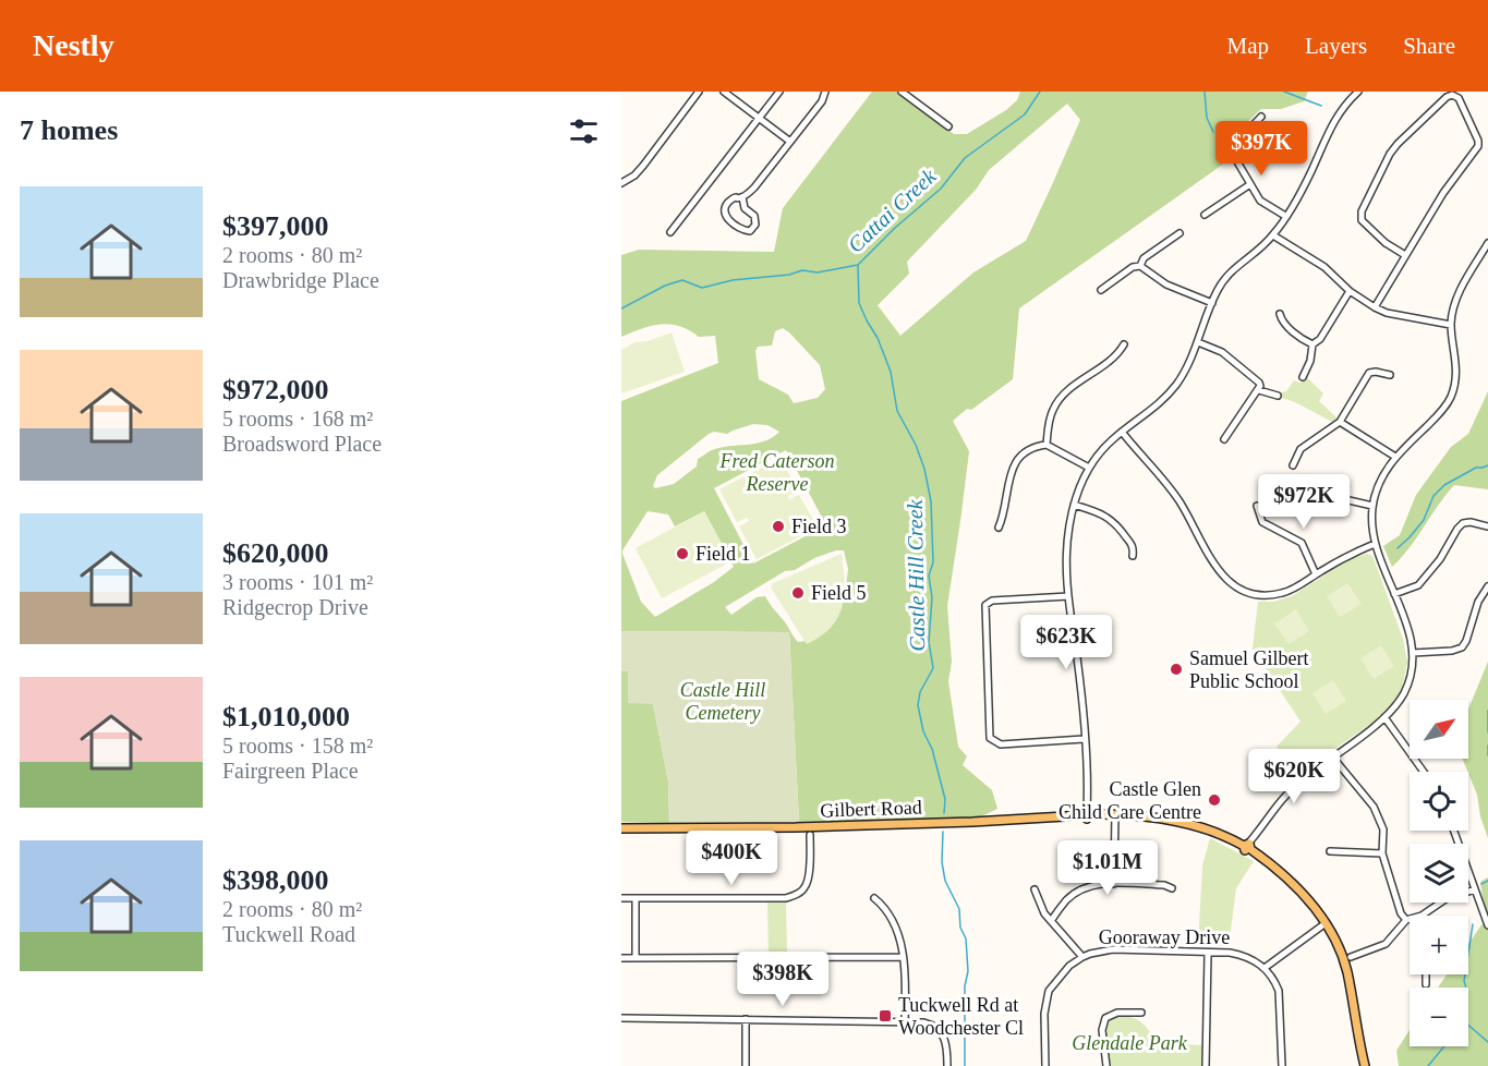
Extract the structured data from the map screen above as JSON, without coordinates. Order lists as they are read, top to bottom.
{
  "streets": {
    "main road": ["Gilbert Road"],
    "street": ["Gooraway Drive"]
  },
  "water": ["Cattai Creek", "Castle Hill Creek"],
  "parks": ["Fred Caterson Reserve", "Castle Hill Cemetery", "Glendale Park"],
  "places": {
    "other": [
      "Field 3",
      "Field 1",
      "Field 5",
      "Samuel Gilbert Public School",
      "Castle Glen Child Care Centre"
    ],
    "transit": ["Tuckwell Rd at Woodchester Cl"]
  },
  "north": "top right",
  "page": {
    "header": "Nestly",
    "nav": ["Map", "Layers", "Share"],
    "heading": "7 homes",
    "price": [
      "$397K",
      "$972K",
      "$623K",
      "$620K",
      "$400K",
      "$1.01M",
      "$398K"
    ],
    "list": [
      {
        "name": "$397,000",
        "note": "2 rooms · 80 m² · Drawbridge Place"
      },
      {
        "name": "$972,000",
        "note": "5 rooms · 168 m² · Broadsword Place"
      },
      {
        "name": "$620,000",
        "note": "3 rooms · 101 m² · Ridgecrop Drive"
      },
      {
        "name": "$1,010,000",
        "note": "5 rooms · 158 m² · Fairgreen Place"
      },
      {
        "name": "$398,000",
        "note": "2 rooms · 80 m² · Tuckwell Road"
      }
    ],
    "map_buttons": ["+", "−"]
  }
}
